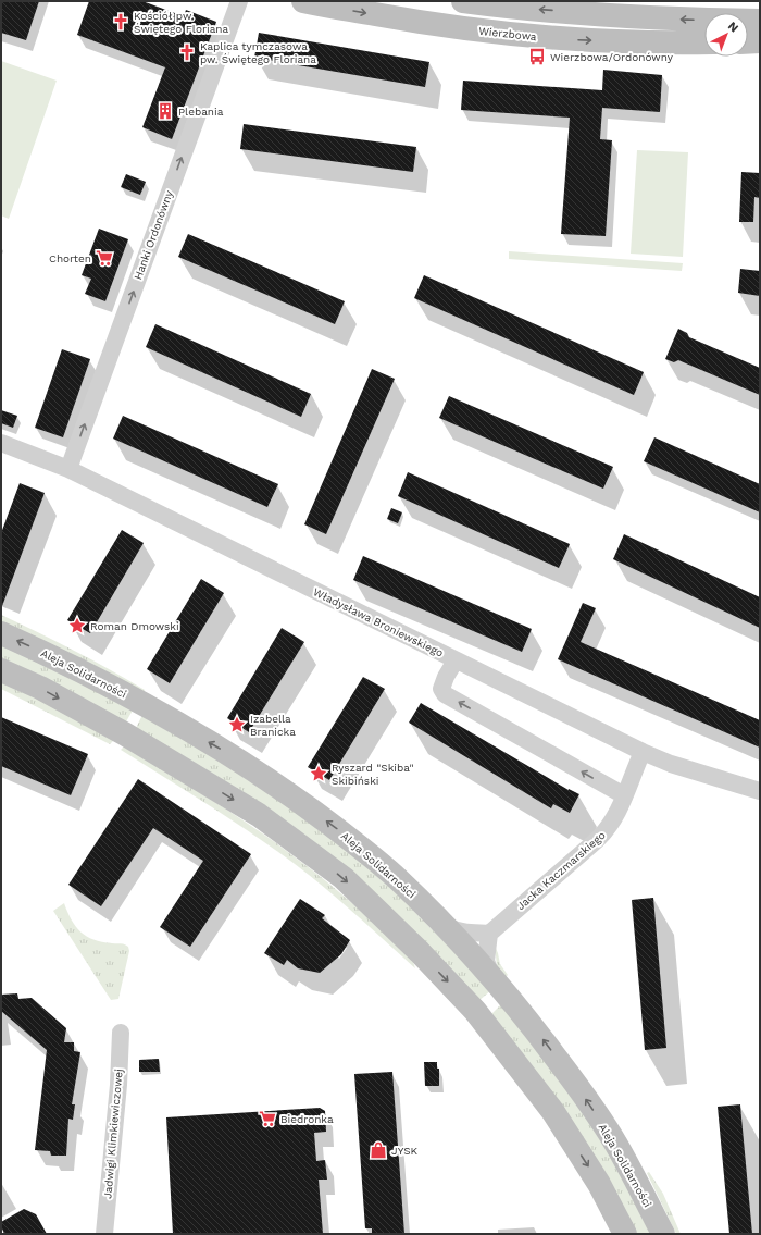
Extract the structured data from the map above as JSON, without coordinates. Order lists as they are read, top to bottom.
{
  "streets": {
    "main road": ["Wierzbowa", "Aleja Solidarności"],
    "street": [
      "Hanki Ordonówny",
      "Władysława Broniewskiego",
      "Jacka Kaczmarskiego",
      "Jadwigi Klimkiewiczowej"
    ]
  },
  "crossings": [
    ["Hanki Ordonówny", "Władysława Broniewskiego"],
    ["Władysława Broniewskiego", "Jacka Kaczmarskiego"]
  ],
  "one_way": ["Hanki Ordonówny"],
  "places": {
    "church": ["Kościół pw. Świętego Floriana", "Kaplica tymczasowa pw. Świętego Floriana"],
    "bus stop": ["Wierzbowa/Ordonówny"],
    "building": ["Plebania"],
    "supermarket": ["Chorten", "Biedronka"],
    "place": ["Roman Dmowski", "Izabella Branicka", "Ryszard \"Skiba\" Skibiński"],
    "shop": ["JYSK"]
  },
  "north": "top right"
}
